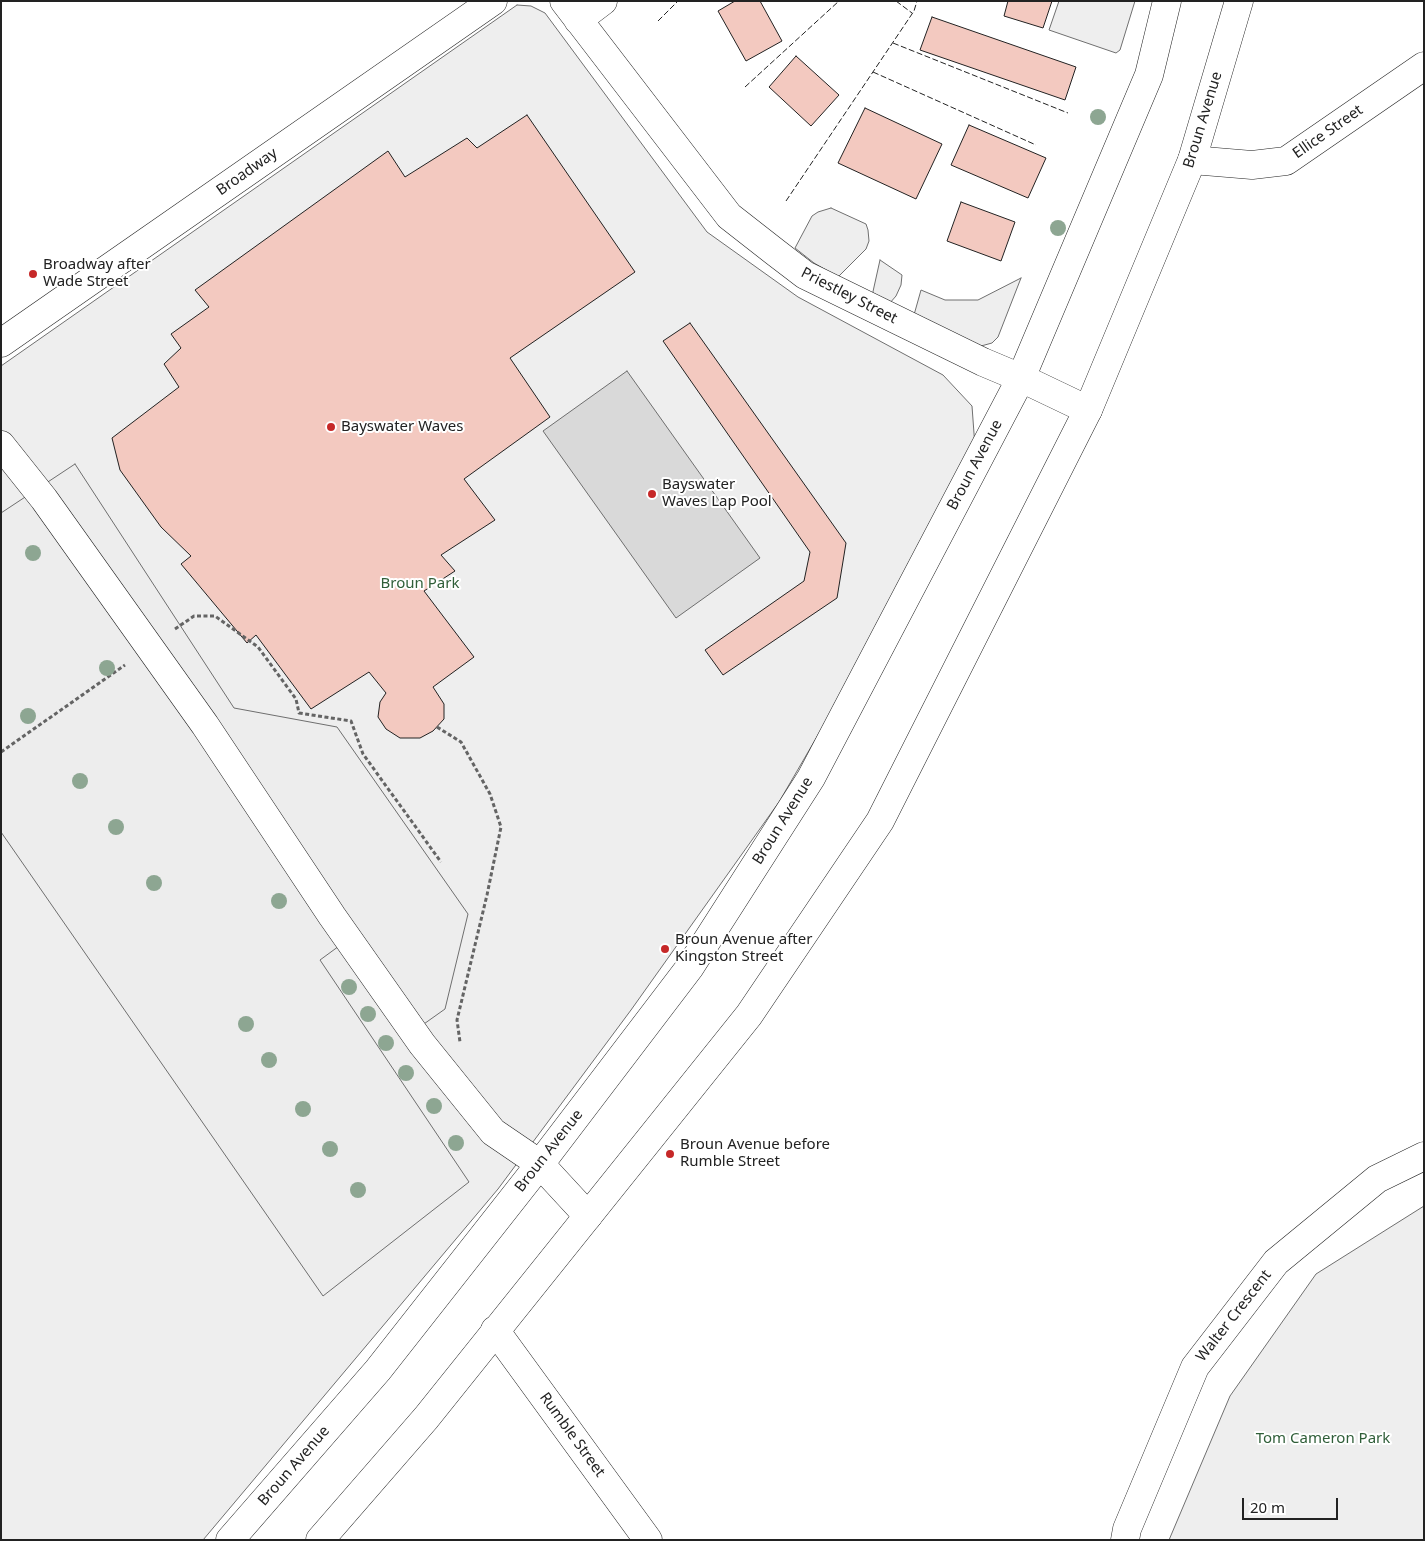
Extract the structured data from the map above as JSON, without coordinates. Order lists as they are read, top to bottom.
{
  "streets": {
    "main road": [
      "Broun Avenue",
      "Ellice Street",
      "Broadway",
      "Priestley Street",
      "Walter Crescent",
      "Rumble Street"
    ]
  },
  "crossings": [
    ["Broun Avenue", "Ellice Street"],
    ["Broun Avenue", "Priestley Street"],
    ["Broun Avenue", "Rumble Street"]
  ],
  "parks": ["Broun Park", "Tom Cameron Park"],
  "places": [
    "Broadway after Wade Street",
    "Bayswater Waves",
    "Bayswater Waves Lap Pool",
    "Broun Avenue after Kingston Street",
    "Broun Avenue before Rumble Street"
  ],
  "scale_bar": "20 m"
}
